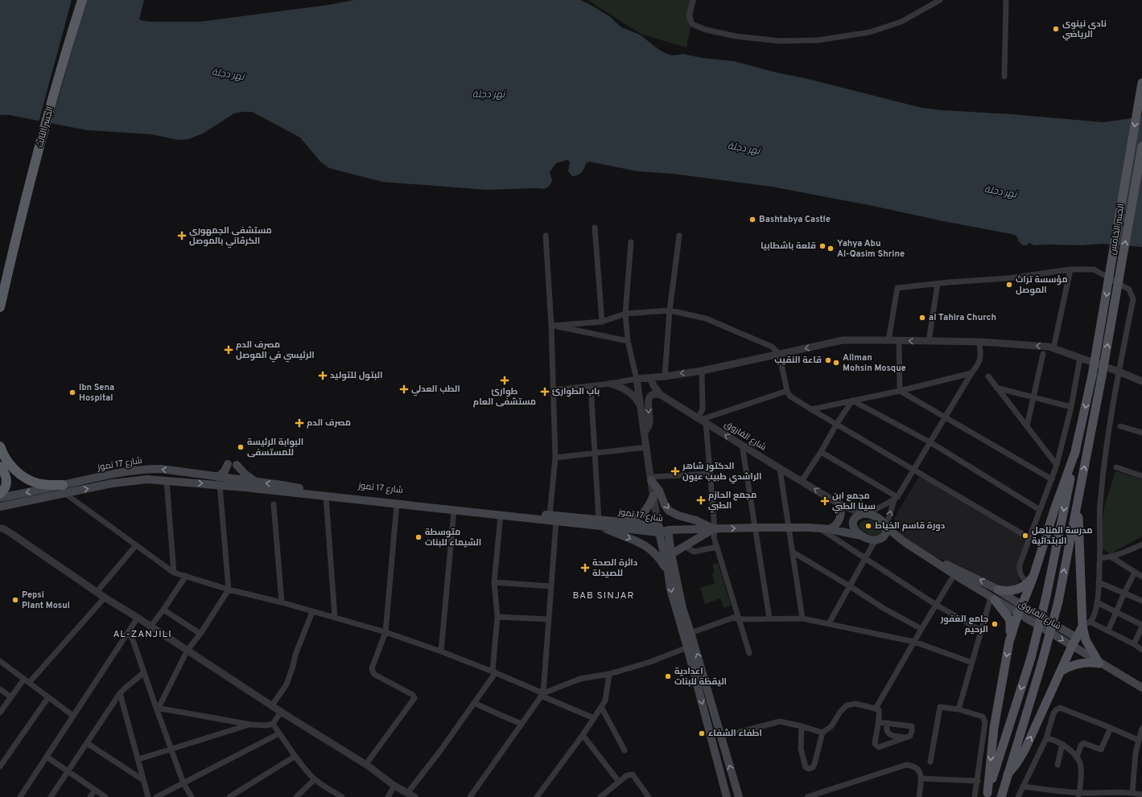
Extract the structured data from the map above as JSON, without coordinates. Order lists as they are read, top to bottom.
{
  "streets": {
    "highway": ["الجسر الثالث"],
    "main road": ["الجسر الخامس", "شارع الفاروق", "شارع 17 تموز"]
  },
  "crossings": [
    ["شارع الفاروق", "شارع 17 تموز"]
  ],
  "districts": ["BAB SINJAR", "AL-ZANJILI"],
  "water": ["نهر دجلة"],
  "places": {
    "other": [
      "نادي نينوى الرياضي",
      "Bashtabya Castle",
      "قلعة باشطابيا",
      "Yahya Abu Al-Qasim Shrine",
      "مؤسسة تراث الموصل",
      "al Tahira Church",
      "قاعة النقيب",
      "Allman Mohsin Mosque",
      "Ibn Sena Hospital",
      "البوابة الرئيسة للمستسفى",
      "دورة قاسم الخياط",
      "مدرسة المناهل الابتدائية",
      "متوسطة الشيماء للبنات",
      "Pepsi Plant Mosul",
      "جامع الغفور الرحيم",
      "اعدادية اليقظة للبنات",
      "اطفاء الشفاء"
    ],
    "health": [
      "مستشفى الجمهوري الكرڤاني بالموصل",
      "مصرف الدم الرئيسي في الموصل",
      "البتول للتوليد",
      "طوارئ مستشفى العام",
      "الطب العدلي",
      "باب الطوارئ",
      "مصرف الدم",
      "الدكتور شاهر الراشدي طبيب عيون",
      "مجمع الحازم الطبي",
      "مجمع ابن سينا الطبي",
      "دائرة الصحة للصيدلة"
    ]
  }
}
